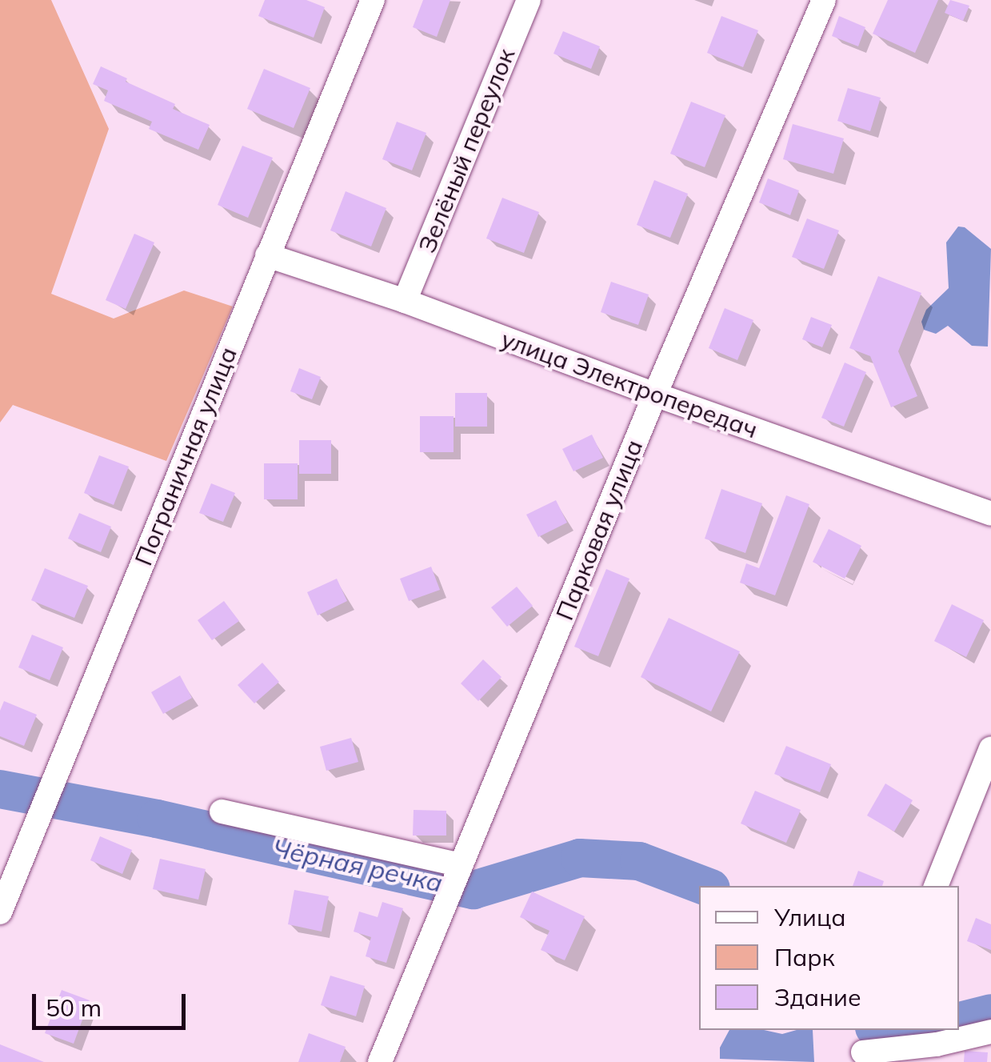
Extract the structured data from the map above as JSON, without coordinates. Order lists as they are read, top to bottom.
{
  "streets": {
    "street": [
      "Зелёный переулок",
      "улица Электропередач",
      "Пограничная улица",
      "Парковая улица"
    ]
  },
  "crossings": [
    ["Зелёный переулок", "улица Электропередач"],
    ["улица Электропередач", "Пограничная улица"],
    ["улица Электропередач", "Парковая улица"]
  ],
  "water": ["Чёрная речка"],
  "legend": ["Улица", "Парк", "Здание"],
  "scale_bar": "50 m"
}
